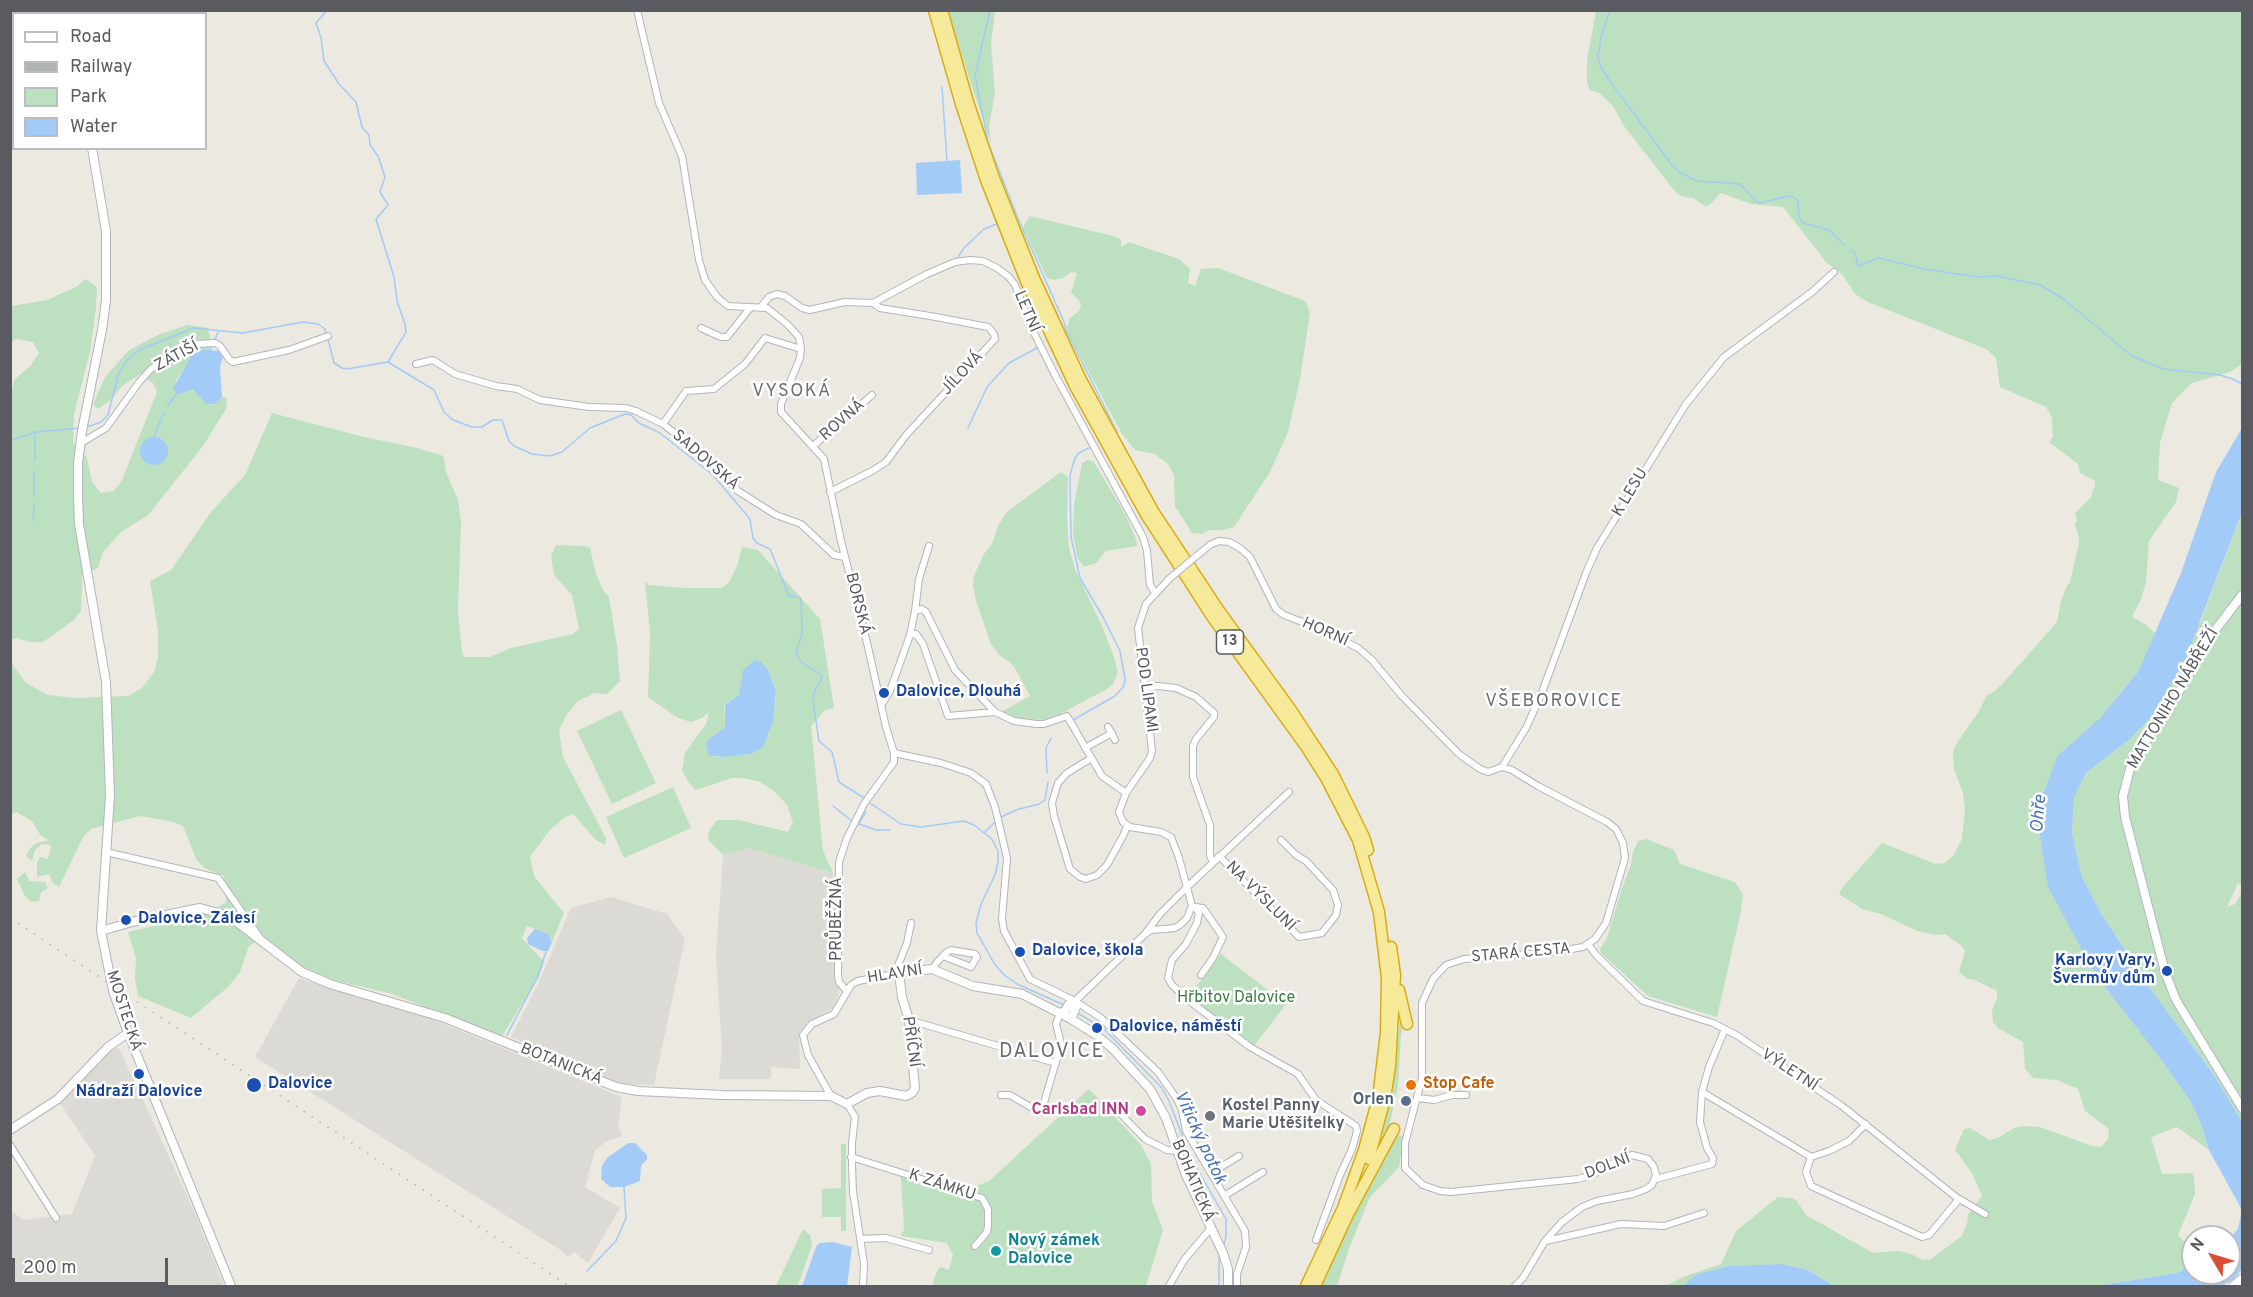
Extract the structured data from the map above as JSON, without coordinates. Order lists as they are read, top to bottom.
{
  "streets": {
    "highway": ["13"],
    "main road": ["MATTONIHO NÁBŘEŽÍ"],
    "street": [
      "LETNÍ",
      "ZÁTIŠÍ",
      "JÍLOVÁ",
      "ROVNÁ",
      "SADOVSKÁ",
      "K LESU",
      "BORSKÁ",
      "HORNÍ",
      "POD LIPAMI",
      "NA VÝSLUNÍ",
      "PRŮBĚŽNÁ",
      "STARÁ CESTA",
      "HLAVNÍ",
      "MOSTECKÁ",
      "PŘÍČNÍ",
      "BOTANICKÁ",
      "VÝLETNÍ",
      "DOLNÍ",
      "BOHATICKÁ",
      "K ZÁMKU"
    ]
  },
  "crossings": [
    ["LETNÍ", "JÍLOVÁ"],
    ["LETNÍ", "HORNÍ"],
    ["LETNÍ", "POD LIPAMI"],
    ["ZÁTIŠÍ", "MOSTECKÁ"],
    ["JÍLOVÁ", "BORSKÁ"],
    ["ROVNÁ", "BORSKÁ"],
    ["SADOVSKÁ", "BORSKÁ"],
    ["K LESU", "HORNÍ"],
    ["K LESU", "STARÁ CESTA"],
    ["BORSKÁ", "PRŮBĚŽNÁ"],
    ["HORNÍ", "POD LIPAMI"],
    ["HORNÍ", "STARÁ CESTA"],
    ["PRŮBĚŽNÁ", "HLAVNÍ"],
    ["STARÁ CESTA", "VÝLETNÍ"],
    ["STARÁ CESTA", "DOLNÍ"],
    ["HLAVNÍ", "PŘÍČNÍ"],
    ["HLAVNÍ", "BOTANICKÁ"],
    ["HLAVNÍ", "BOHATICKÁ"],
    ["MOSTECKÁ", "BOTANICKÁ"]
  ],
  "districts": ["VYSOKÁ", "VŠEBOROVICE", "DALOVICE"],
  "water": ["Ohře", "Vitický potok"],
  "parks": ["Hřbitov Dalovice"],
  "places": [
    "Dalovice, Dlouhá",
    "Dalovice, Zálesí",
    "Dalovice, škola",
    "Karlovy Vary, Švermův dům",
    "Dalovice, náměstí",
    "Nádraží Dalovice",
    "Dalovice",
    "Stop Cafe",
    "Orlen",
    "Carlsbad INN",
    "Kostel Panny Marie Utěšitelky",
    "Nový zámek Dalovice"
  ],
  "legend": [
    "Road",
    "Railway",
    "Park",
    "Water"
  ],
  "scale_bar": "200 m",
  "north": "top left"
}
